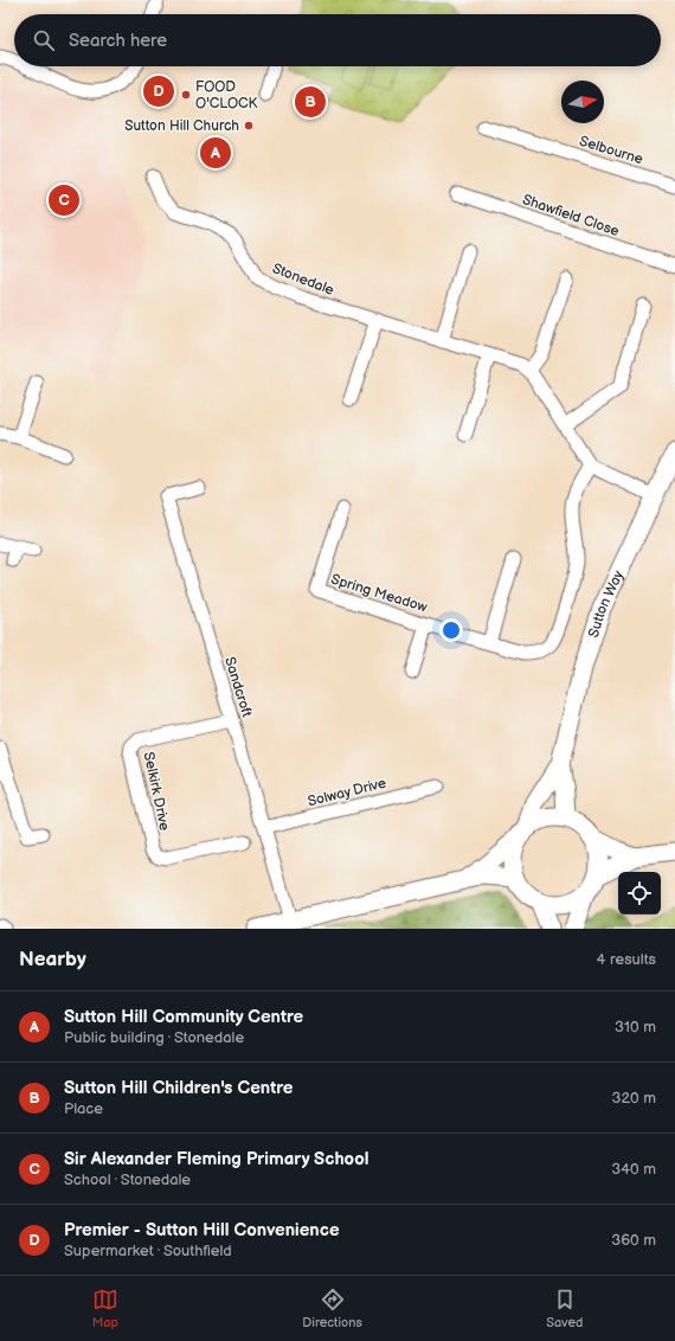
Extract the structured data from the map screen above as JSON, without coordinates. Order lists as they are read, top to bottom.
{
  "streets": {
    "street": [
      "Selbourne",
      "Shawfield Close",
      "Stonedale",
      "Spring Meadow",
      "Sutton Way",
      "Sandcroft",
      "Selkirk Drive",
      "Solway Drive"
    ]
  },
  "crossings": [
    ["Sandcroft", "Selkirk Drive"],
    ["Sandcroft", "Solway Drive"]
  ],
  "places": ["FOOD O'CLOCK", "Sutton Hill Church"],
  "north": "right",
  "page": {
    "search": "Search here",
    "pins": [
      "D",
      "B",
      "A",
      "C"
    ],
    "heading": ["Nearby", "4 results"],
    "list": [
      {
        "mark": "A",
        "name": "Sutton Hill Community Centre",
        "note": "Public building · Stonedale",
        "value": "310 m"
      },
      {
        "mark": "B",
        "name": "Sutton Hill Children's Centre",
        "note": "Place",
        "value": "320 m"
      },
      {
        "mark": "C",
        "name": "Sir Alexander Fleming Primary School",
        "note": "School · Stonedale",
        "value": "340 m"
      },
      {
        "mark": "D",
        "name": "Premier - Sutton Hill Convenience",
        "note": "Supermarket · Southfield",
        "value": "360 m"
      }
    ],
    "nav": ["Map", "Directions", "Saved"]
  }
}
